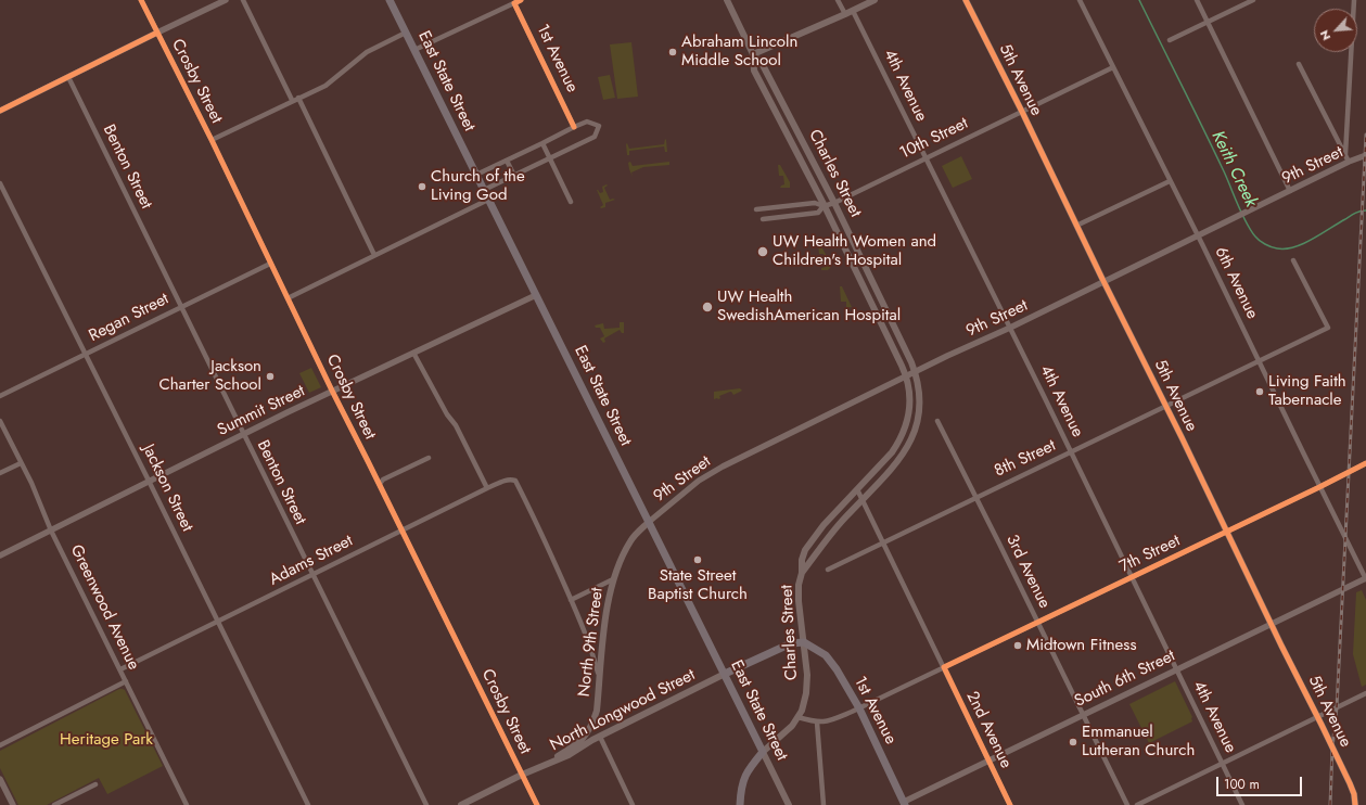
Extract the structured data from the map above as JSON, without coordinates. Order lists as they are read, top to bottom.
{
  "streets": {
    "main road": [
      "1st Avenue",
      "5th Avenue",
      "East State Street",
      "Charles Street",
      "North 9th Street",
      "North Longwood Street"
    ],
    "street": [
      "Crosby Street",
      "4th Avenue",
      "10th Street",
      "9th Street",
      "Benton Street",
      "6th Avenue",
      "Regan Street",
      "Summit Street",
      "8th Street",
      "Jackson Street",
      "7th Street",
      "Adams Street",
      "3rd Avenue",
      "Greenwood Avenue",
      "South 6th Street",
      "2nd Avenue"
    ]
  },
  "crossings": [
    ["1st Avenue", "Charles Street"],
    ["1st Avenue", "7th Street"],
    ["1st Avenue", "South 6th Street"],
    ["5th Avenue", "10th Street"],
    ["5th Avenue", "9th Street"],
    ["5th Avenue", "8th Street"],
    ["5th Avenue", "7th Street"],
    ["5th Avenue", "South 6th Street"],
    ["Crosby Street", "Regan Street"],
    ["Crosby Street", "Summit Street"],
    ["Crosby Street", "Adams Street"],
    ["Crosby Street", "North Longwood Street"],
    ["East State Street", "9th Street"],
    ["East State Street", "Charles Street"],
    ["East State Street", "Summit Street"],
    ["East State Street", "North 9th Street"],
    ["East State Street", "North Longwood Street"],
    ["4th Avenue", "10th Street"],
    ["4th Avenue", "9th Street"],
    ["4th Avenue", "8th Street"],
    ["4th Avenue", "7th Street"],
    ["4th Avenue", "South 6th Street"],
    ["10th Street", "Charles Street"],
    ["10th Street", "6th Avenue"],
    ["9th Street", "Charles Street"],
    ["9th Street", "6th Avenue"],
    ["9th Street", "North 9th Street"],
    ["Benton Street", "Regan Street"],
    ["Benton Street", "Summit Street"],
    ["Benton Street", "Adams Street"],
    ["Charles Street", "7th Street"],
    ["Charles Street", "2nd Avenue"],
    ["6th Avenue", "8th Street"],
    ["6th Avenue", "7th Street"],
    ["6th Avenue", "South 6th Street"],
    ["Regan Street", "Jackson Street"],
    ["Summit Street", "Jackson Street"],
    ["Summit Street", "Greenwood Avenue"],
    ["8th Street", "3rd Avenue"],
    ["8th Street", "2nd Avenue"],
    ["Jackson Street", "Adams Street"],
    ["7th Street", "3rd Avenue"],
    ["7th Street", "2nd Avenue"],
    ["Adams Street", "Greenwood Avenue"],
    ["3rd Avenue", "South 6th Street"],
    ["North 9th Street", "North Longwood Street"],
    ["South 6th Street", "2nd Avenue"]
  ],
  "water": ["Keith Creek"],
  "parks": ["Heritage Park"],
  "places": [
    "Abraham Lincoln Middle School",
    "Church of the Living God",
    "UW Health Women and Children's Hospital",
    "UW Health SwedishAmerican Hospital",
    "Jackson Charter School",
    "Living Faith Tabernacle",
    "State Street Baptist Church",
    "Midtown Fitness",
    "Emmanuel Lutheran Church"
  ],
  "scale_bar": "100 m",
  "north": "bottom left"
}
